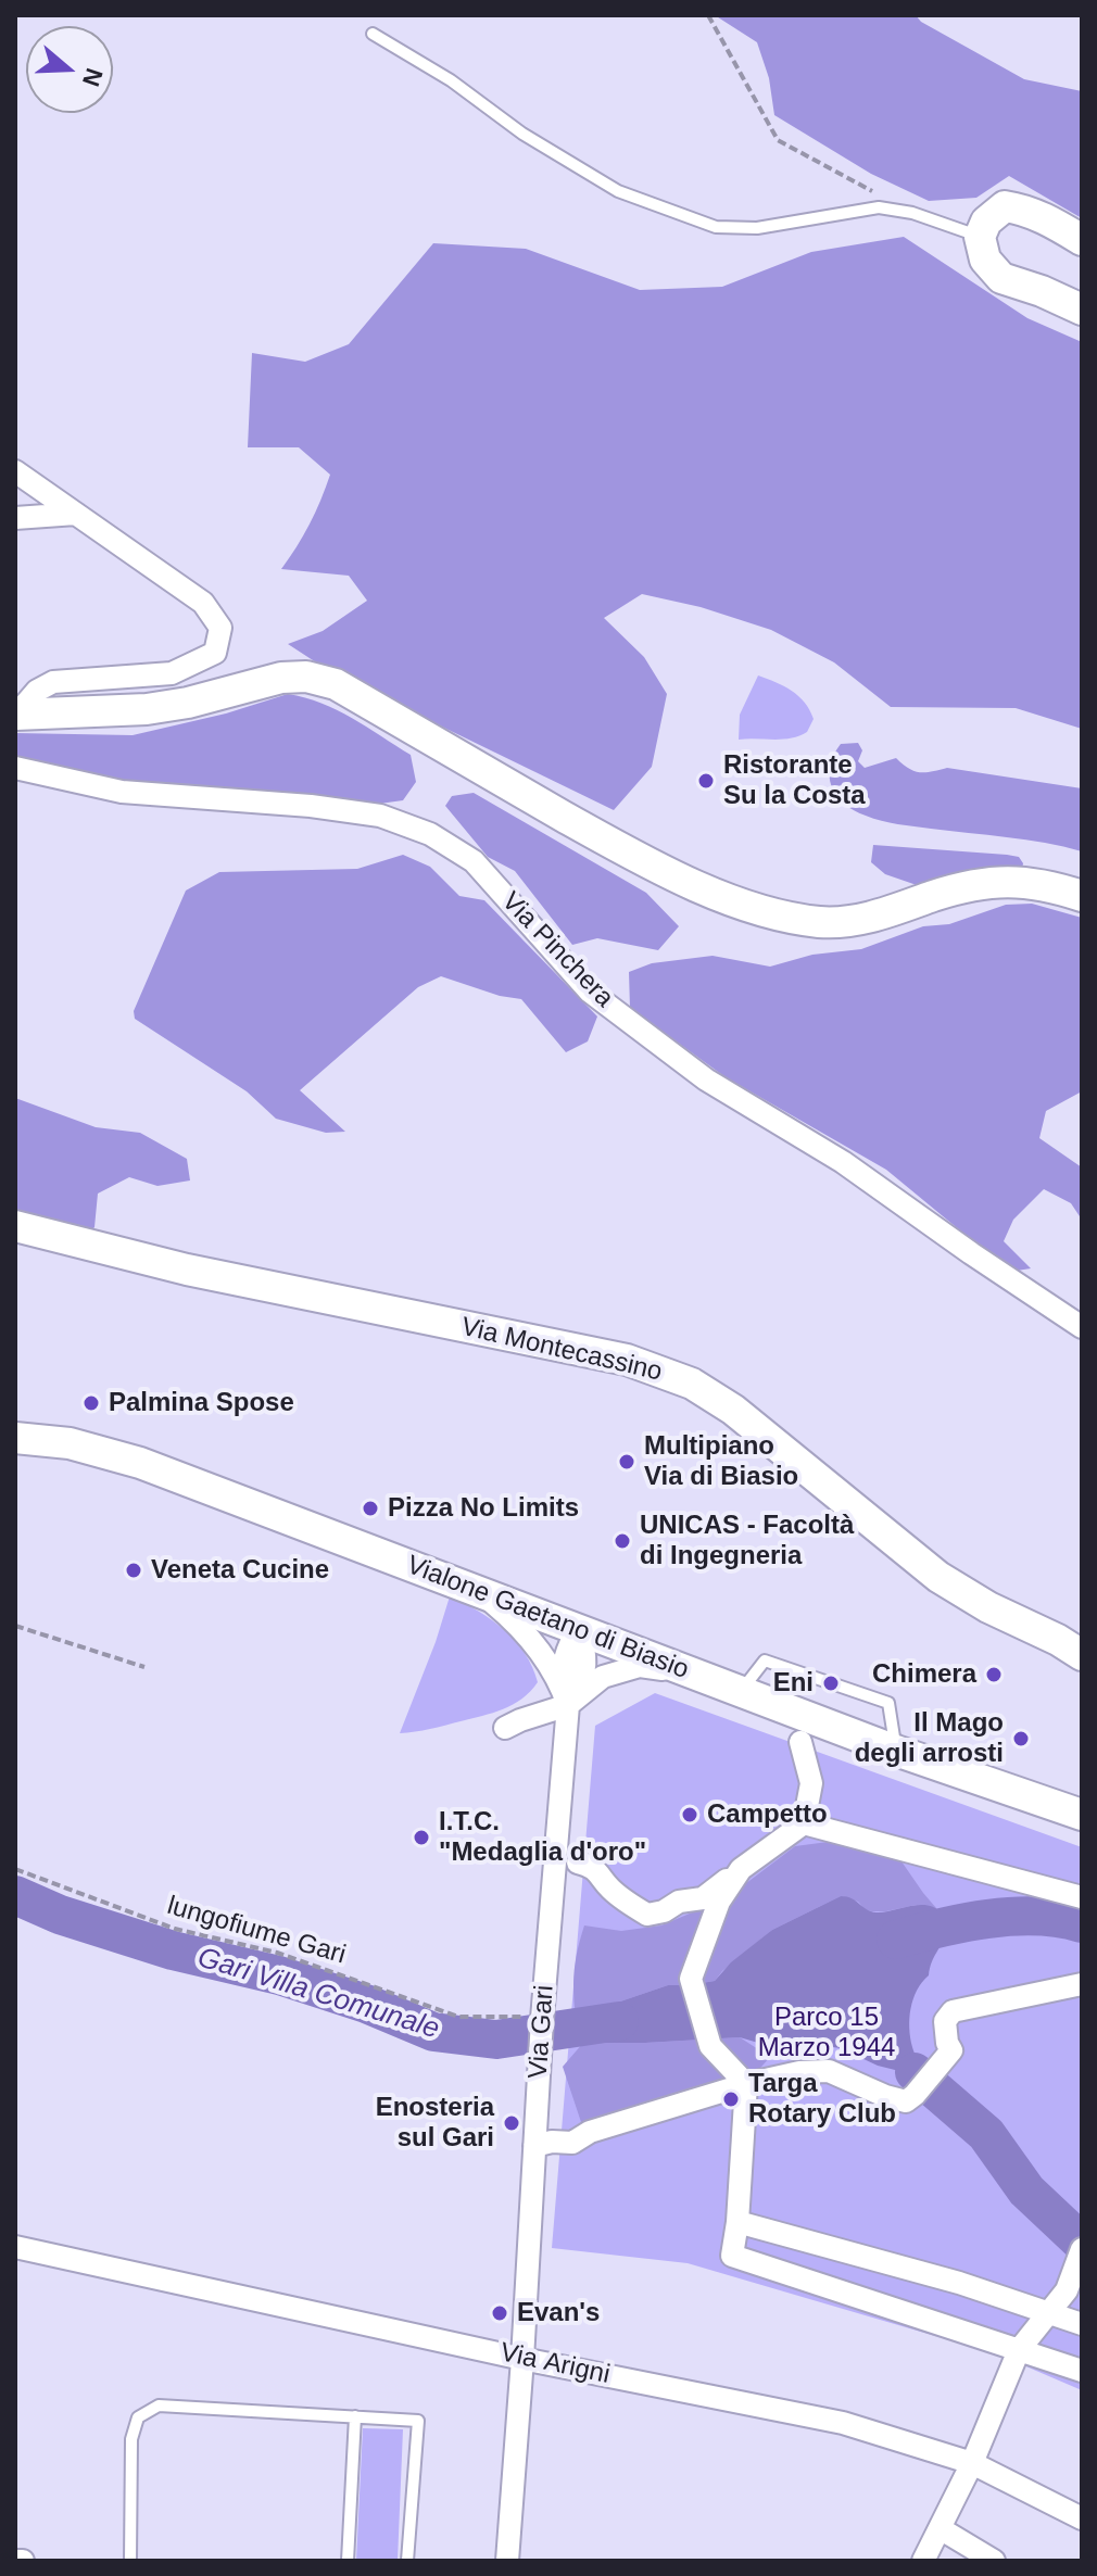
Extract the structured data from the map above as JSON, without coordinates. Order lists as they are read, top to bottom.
{
  "streets": {
    "street": [
      "Via Pinchera",
      "Via Montecassino",
      "Vialone Gaetano di Biasio",
      "Via Gari",
      "Via Arigni"
    ],
    "path": ["lungofiume Gari"]
  },
  "crossings": [
    ["Vialone Gaetano di Biasio", "Via Gari"],
    ["lungofiume Gari", "Via Gari"],
    ["Via Gari", "Via Arigni"]
  ],
  "water": ["Gari Villa Comunale"],
  "parks": ["Parco 15 Marzo 1944"],
  "places": [
    "Ristorante Su la Costa",
    "Palmina Spose",
    "Multipiano Via di Biasio",
    "Pizza No Limits",
    "UNICAS - Facoltà di Ingegneria",
    "Veneta Cucine",
    "Chimera",
    "Eni",
    "Il Mago degli arrosti",
    "Campetto",
    "I.T.C. \"Medaglia d'oro\"",
    "Targa Rotary Club",
    "Enosteria sul Gari",
    "Evan's"
  ],
  "north": "right"
}
